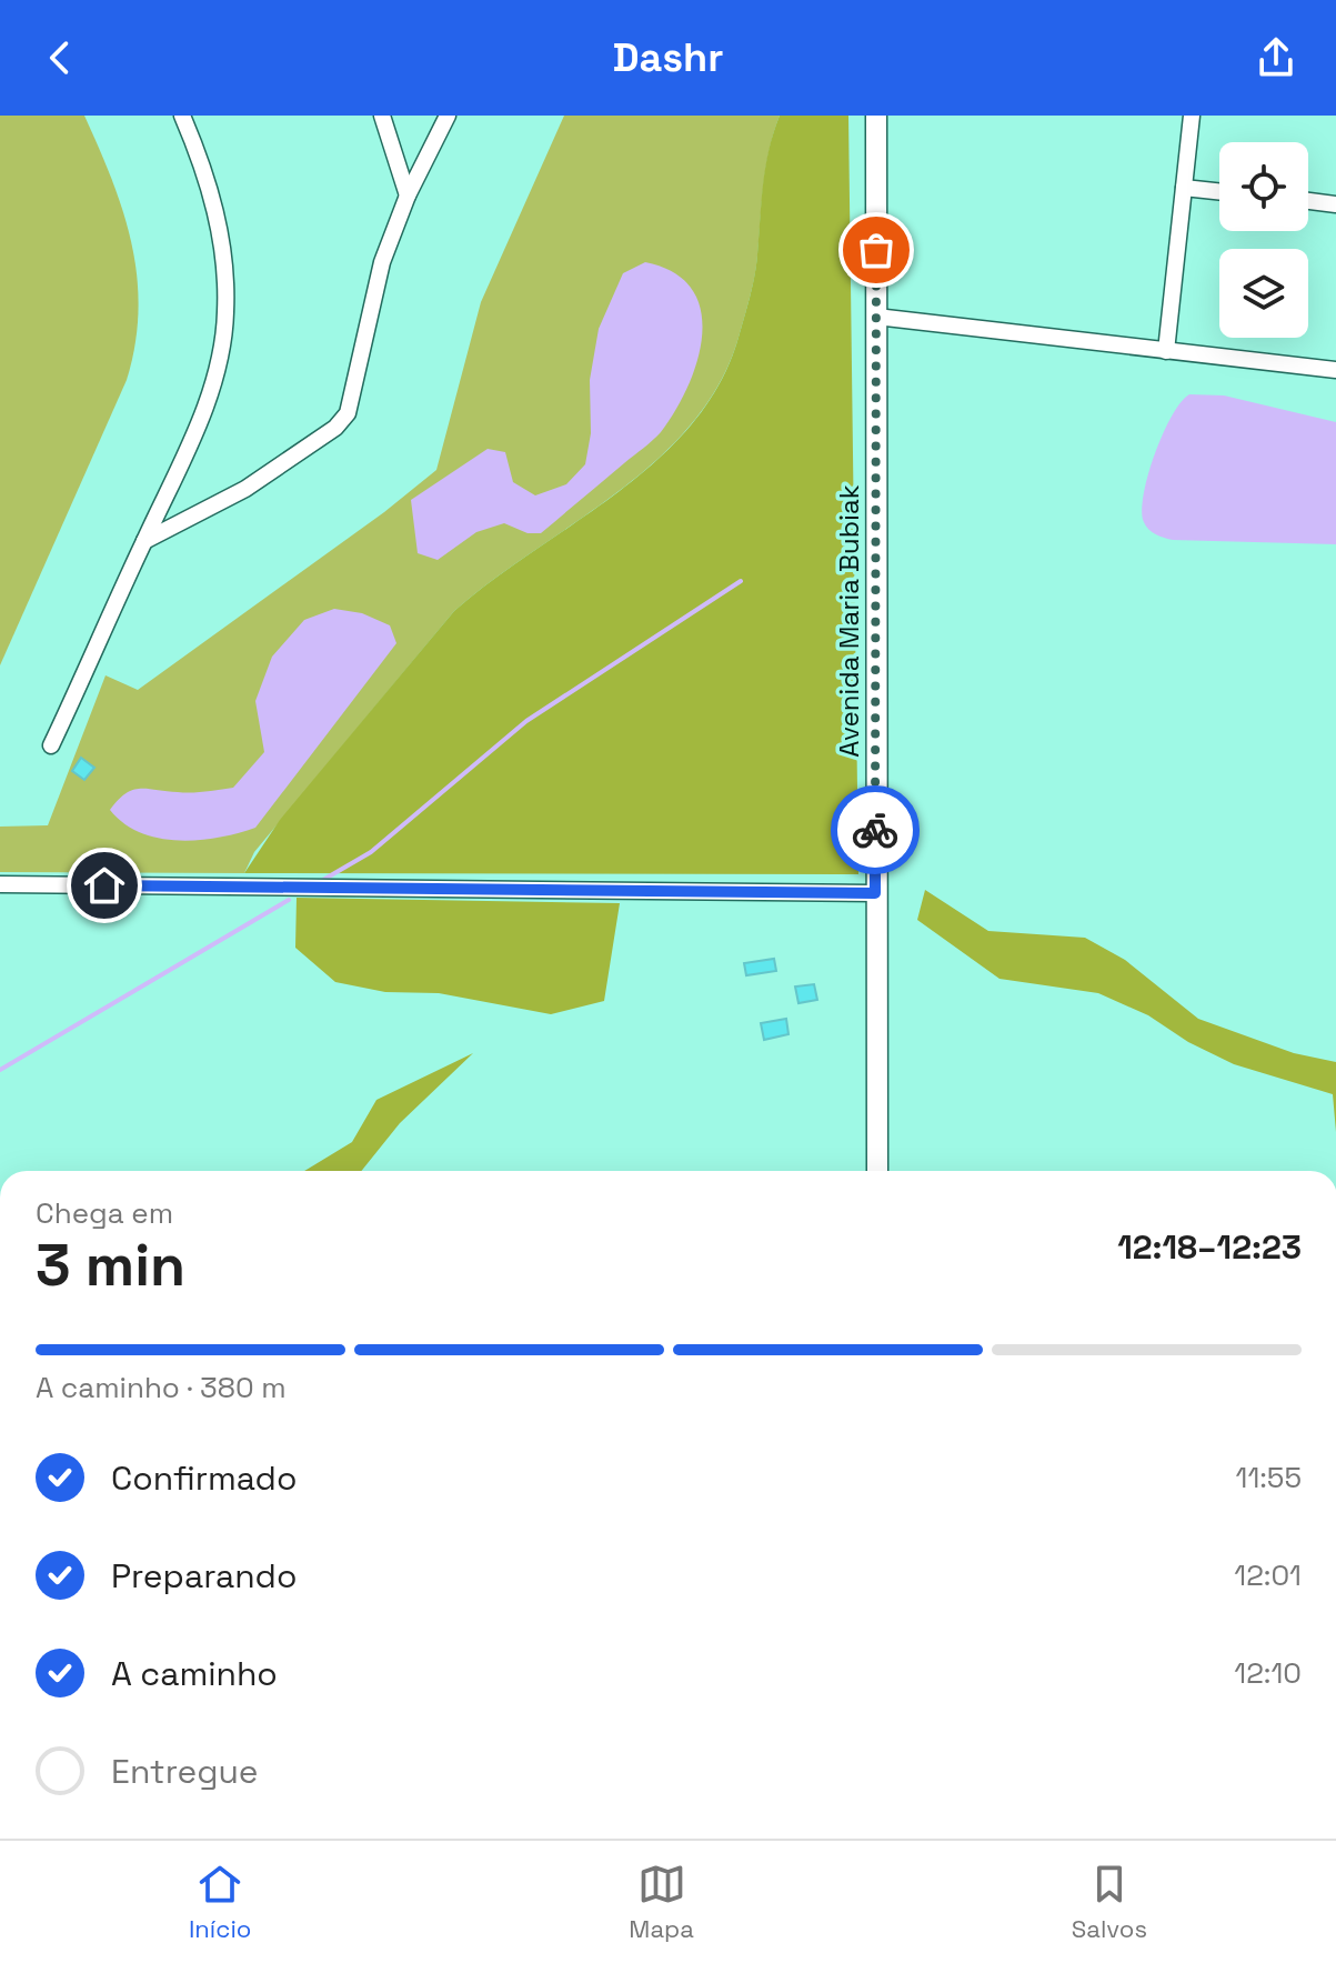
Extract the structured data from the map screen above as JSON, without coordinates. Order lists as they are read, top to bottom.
{
  "streets": {
    "street": ["Avenida Maria Bubiak"]
  },
  "page": {
    "header": "Dashr",
    "heading": ["3 min", "Chega em", "12:18–12:23"],
    "bar": "A caminho · 380 m",
    "list": [
      ["Confirmado", "11:55"],
      ["Preparando", "12:01"],
      ["A caminho", "12:10"],
      "Entregue"
    ],
    "tabs": ["Início", "Mapa", "Salvos"]
  }
}
